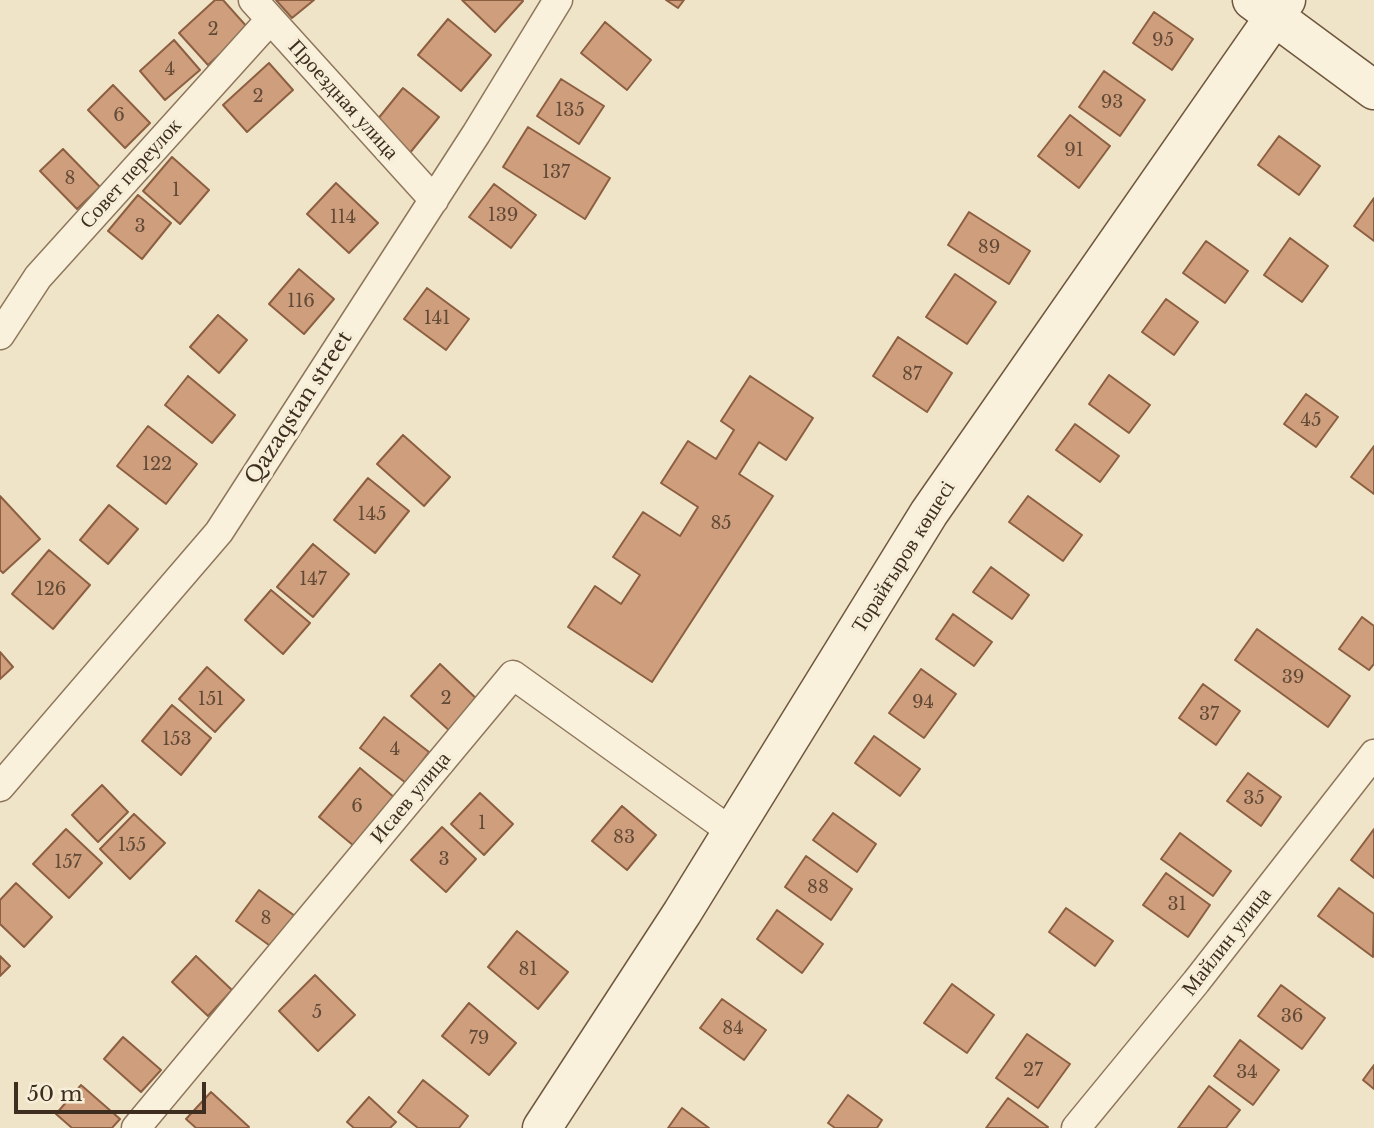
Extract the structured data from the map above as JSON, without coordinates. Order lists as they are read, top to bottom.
{
  "streets": {
    "street": [
      "Проездная улица",
      "Совет переулок",
      "Qazaqstan street",
      "Торайғыров көшесі",
      "Исаев улица",
      "Майлин улица"
    ]
  },
  "crossings": [
    ["Проездная улица", "Совет переулок"],
    ["Проездная улица", "Qazaqstan street"],
    ["Торайғыров көшесі", "Исаев улица"]
  ],
  "house_numbers": [
    "2",
    "95",
    "4",
    "2",
    "93",
    "135",
    "6",
    "91",
    "137",
    "8",
    "1",
    "139",
    "114",
    "3",
    "89",
    "116",
    "141",
    "87",
    "45",
    "122",
    "145",
    "85",
    "147",
    "126",
    "39",
    "2",
    "151",
    "94",
    "37",
    "153",
    "4",
    "35",
    "6",
    "1",
    "83",
    "155",
    "3",
    "157",
    "88",
    "31",
    "8",
    "81",
    "5",
    "36",
    "84",
    "79",
    "27",
    "34"
  ],
  "scale_bar": "50 m"
}
